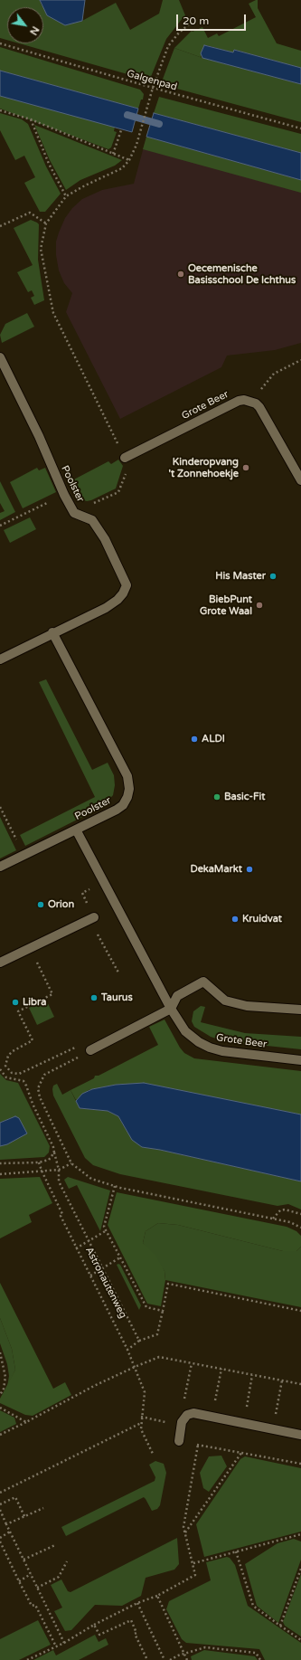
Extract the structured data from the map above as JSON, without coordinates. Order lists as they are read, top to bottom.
{
  "streets": {
    "street": ["Grote Beer", "Poolster"],
    "path": ["Galgenpad", "Astronautenweg"]
  },
  "crossings": [
    ["Grote Beer", "Poolster"]
  ],
  "places": [
    "Oecemenische Basisschool De Ichthus",
    "Kinderopvang 't Zonnehoekje",
    "His Master",
    "BiebPunt Grote Waal",
    "ALDI",
    "Basic-Fit",
    "DekaMarkt",
    "Orion",
    "Kruidvat",
    "Taurus",
    "Libra"
  ],
  "scale_bar": "20 m",
  "north": "bottom right"
}
